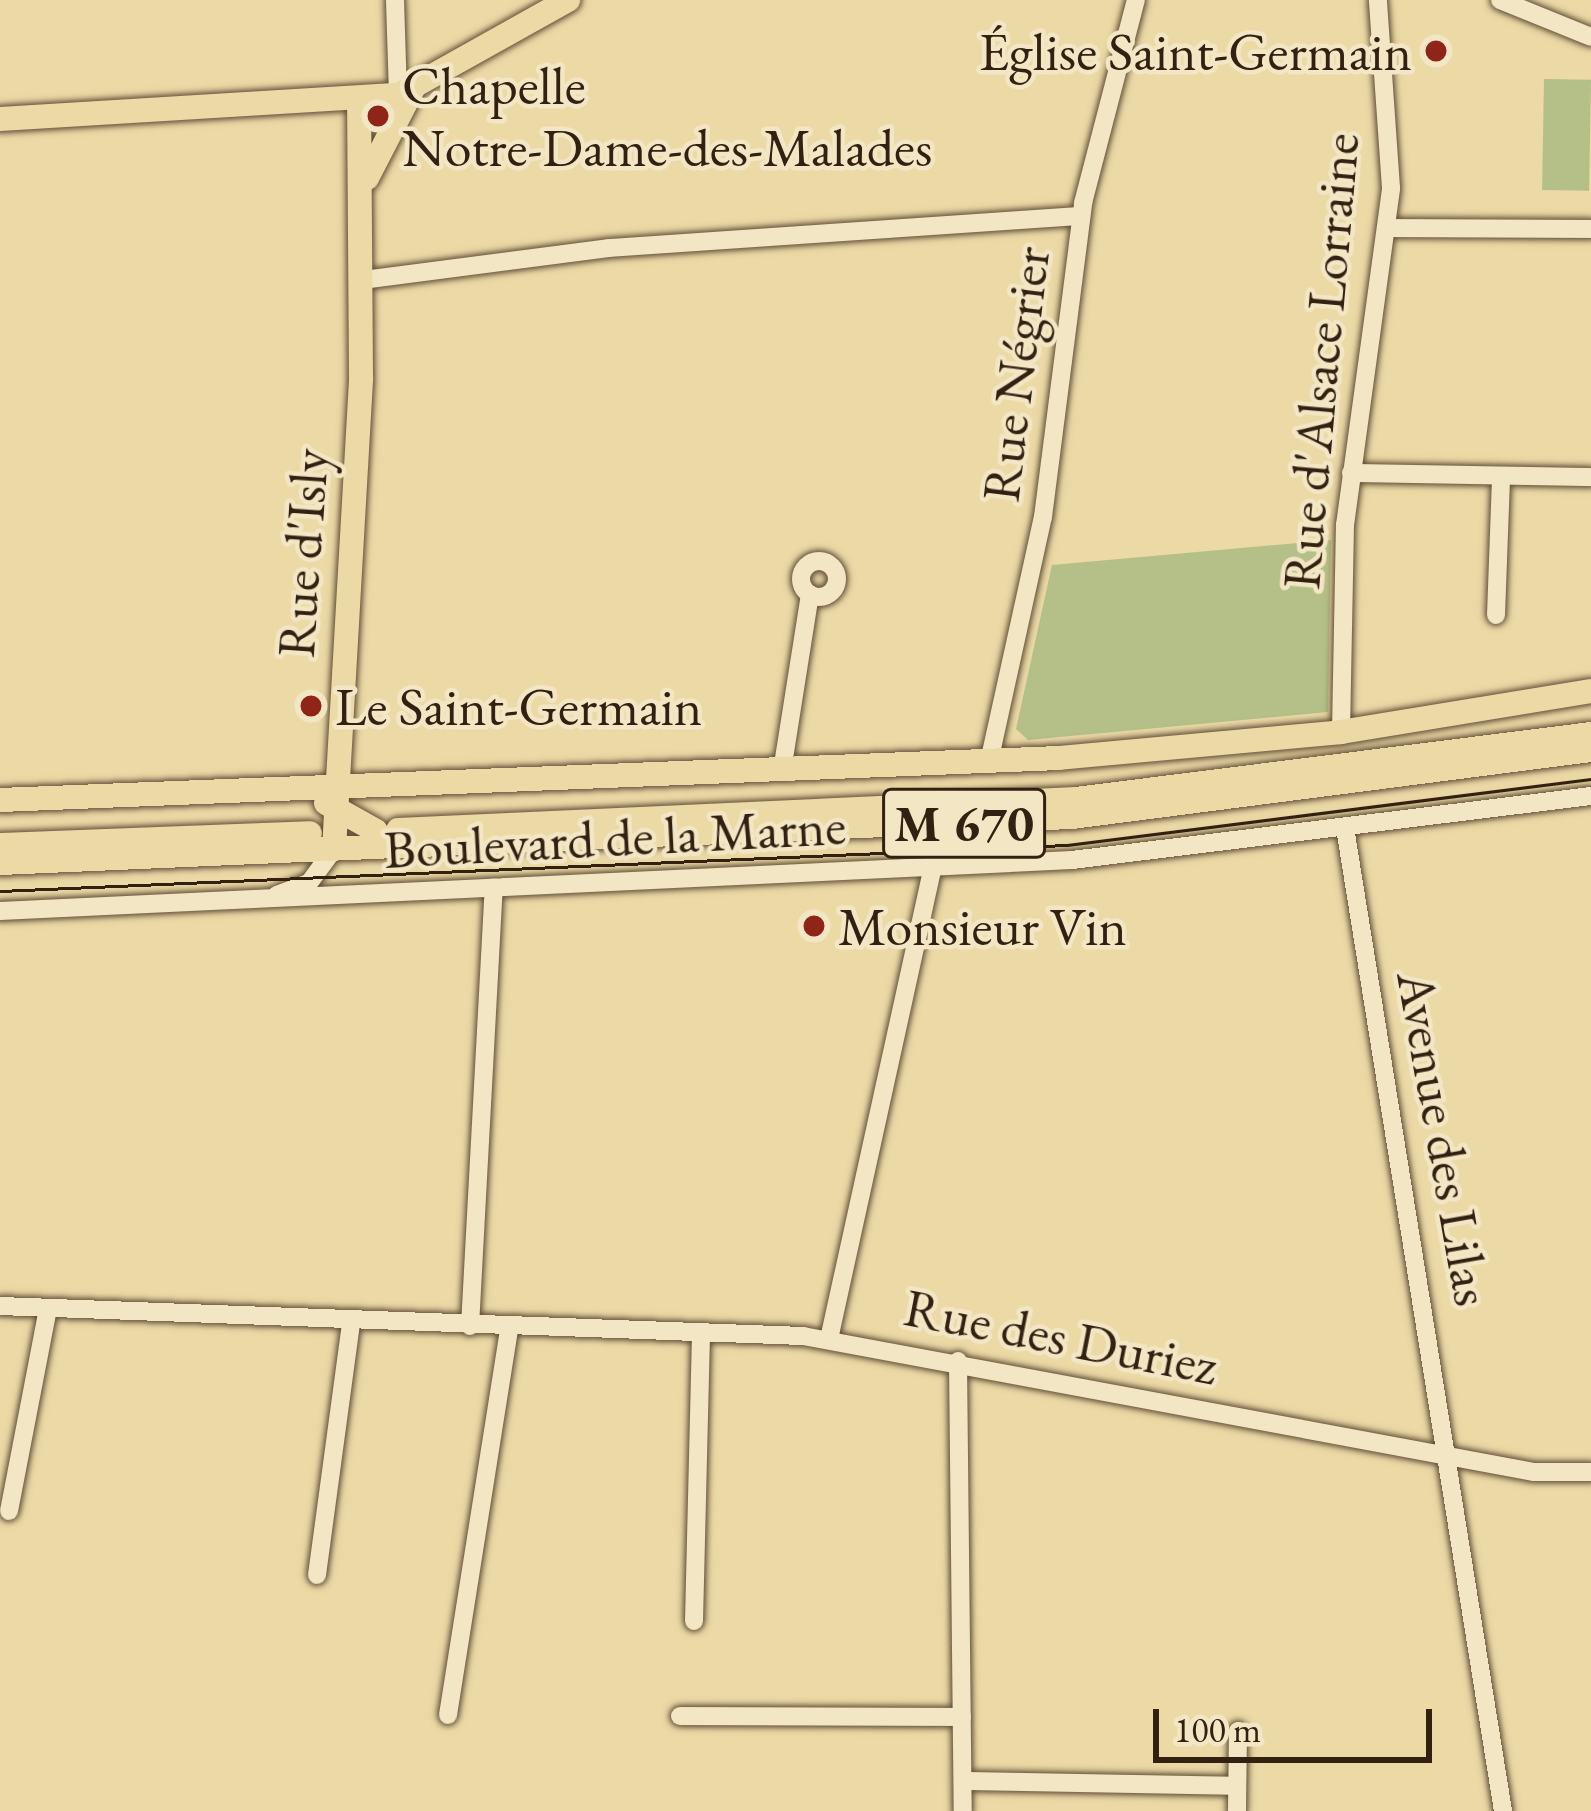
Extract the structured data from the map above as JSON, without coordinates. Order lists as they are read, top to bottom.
{
  "streets": {
    "main road": ["Rue d'Isly", "M 670", "Boulevard de la Marne"],
    "street": [
      "Rue d'Alsace Lorraine",
      "Rue Négrier",
      "Avenue des Lilas",
      "Rue des Duriez"
    ]
  },
  "crossings": [
    ["Rue d'Alsace Lorraine", "Boulevard de la Marne"],
    ["Rue Négrier", "Boulevard de la Marne"],
    ["Rue d'Isly", "Boulevard de la Marne"],
    ["Boulevard de la Marne", "Avenue des Lilas"],
    ["Avenue des Lilas", "Rue des Duriez"]
  ],
  "places": [
    "Église Saint-Germain",
    "Chapelle Notre-Dame-des-Malades",
    "Le Saint-Germain",
    "Monsieur Vin"
  ],
  "scale_bar": "100 m"
}
